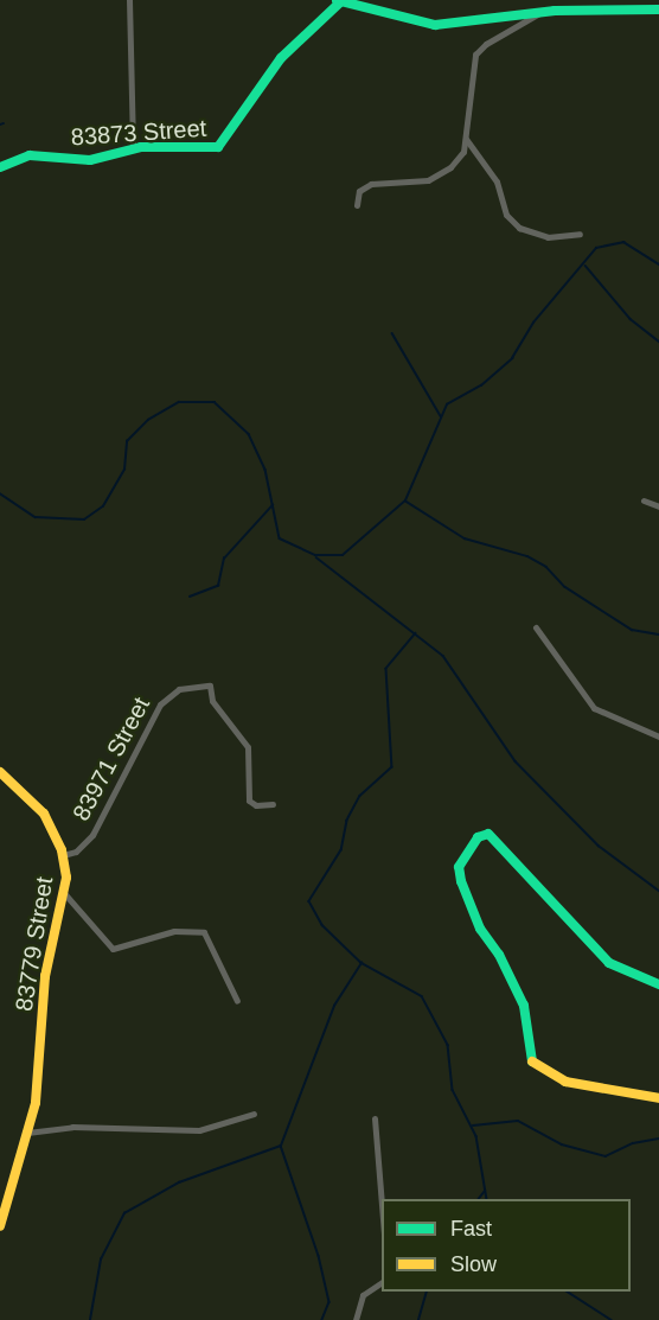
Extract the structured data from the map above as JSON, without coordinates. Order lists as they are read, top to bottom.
{
  "streets": {
    "street": ["83873 Street", "83971 Street", "83779 Street"]
  },
  "crossings": [
    ["83971 Street", "83779 Street"]
  ],
  "legend": ["Fast", "Slow"]
}
